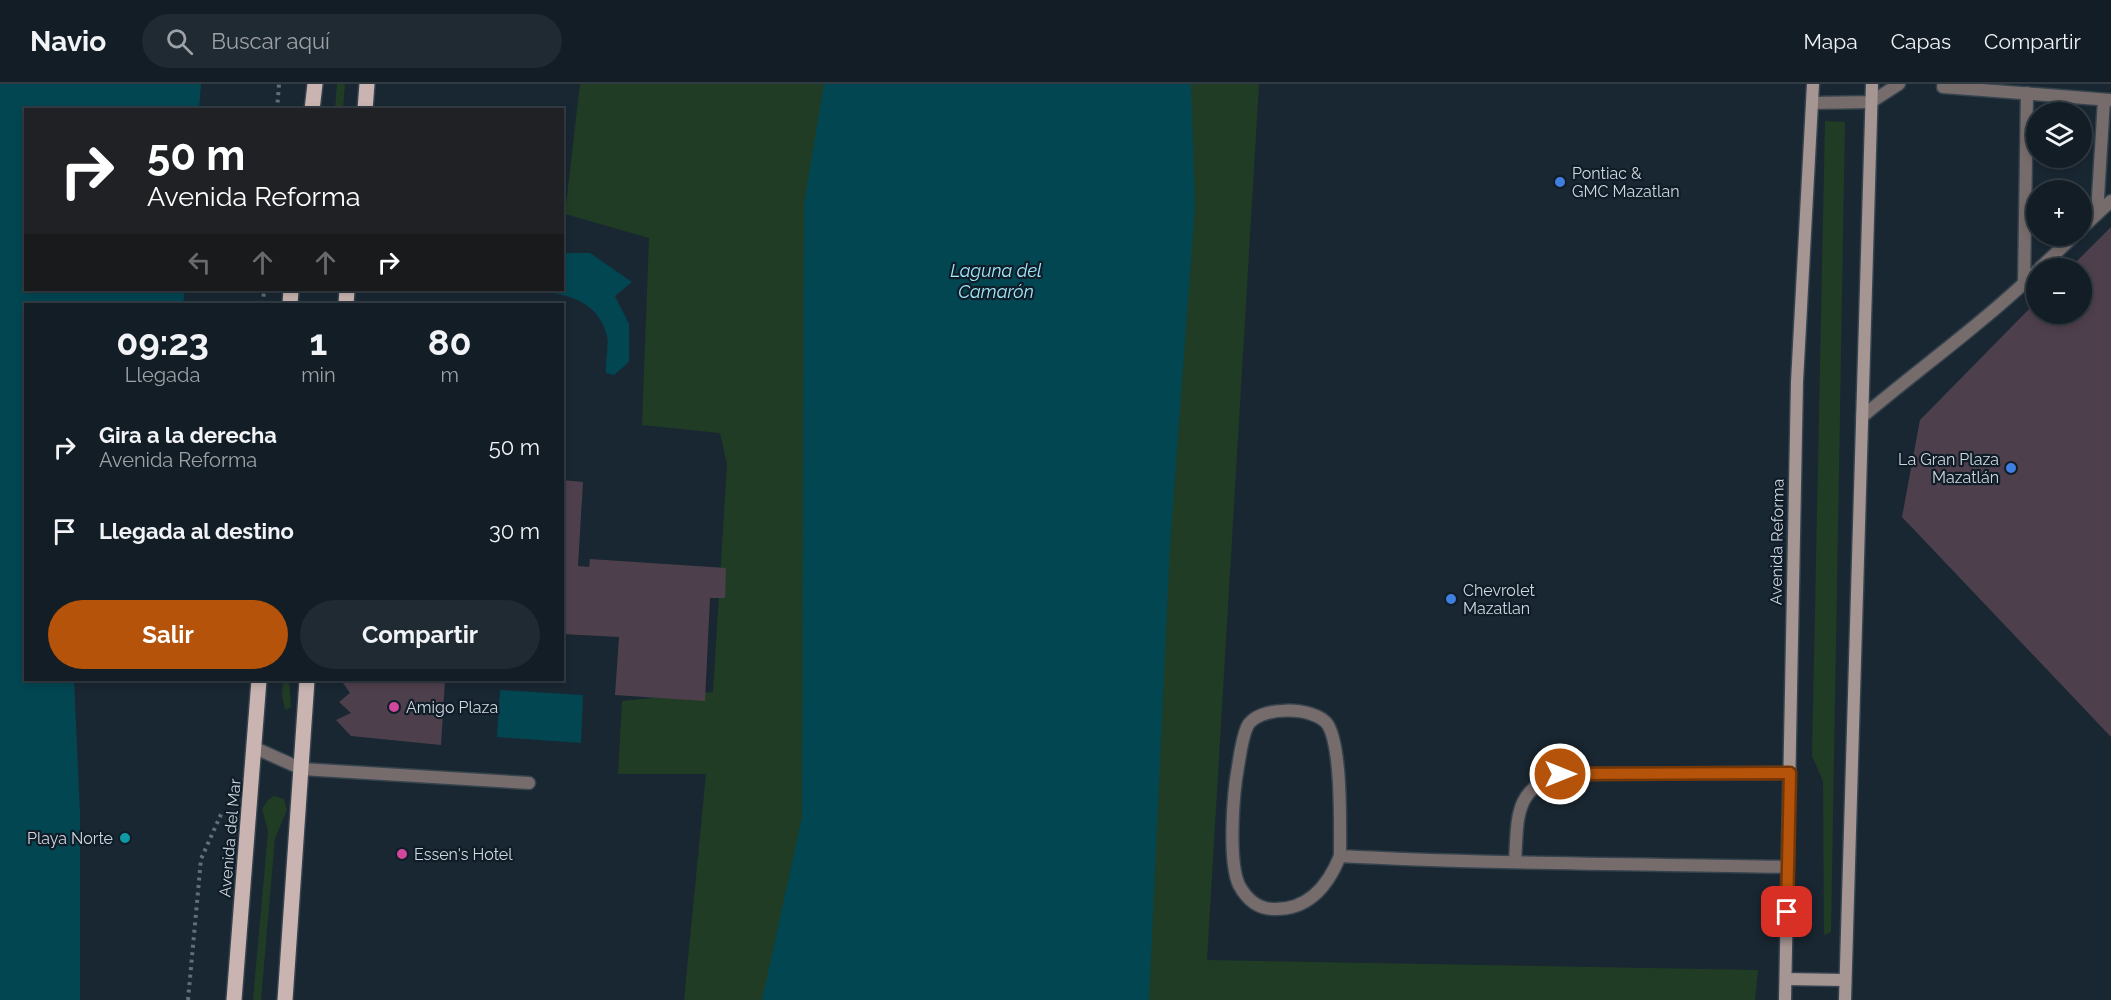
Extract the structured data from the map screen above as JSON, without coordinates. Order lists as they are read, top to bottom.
{
  "streets": {
    "main road": ["Avenida Reforma", "Avenida del Mar"]
  },
  "water": ["Laguna del Camarón"],
  "places": [
    "Pontiac & GMC Mazatlan",
    "La Gran Plaza Mazatlán",
    "Chevrolet Mazatlan",
    "Amigo Plaza",
    "Playa Norte",
    "Essen's Hotel"
  ],
  "page": {
    "header": "Navio",
    "search": "Buscar aquí",
    "nav": ["Mapa", "Capas", "Compartir"],
    "map_buttons": ["+", "−"],
    "turn": ["50 m", "Avenida Reforma"],
    "eta": [
      "09:23",
      "Llegada",
      "1",
      "min",
      "80",
      "m"
    ],
    "list": [
      {
        "name": "Gira a la derecha",
        "note": "Avenida Reforma",
        "value": "50 m"
      },
      {
        "name": "Llegada al destino",
        "value": "30 m"
      }
    ],
    "buttons": ["Salir", "Compartir"]
  }
}
